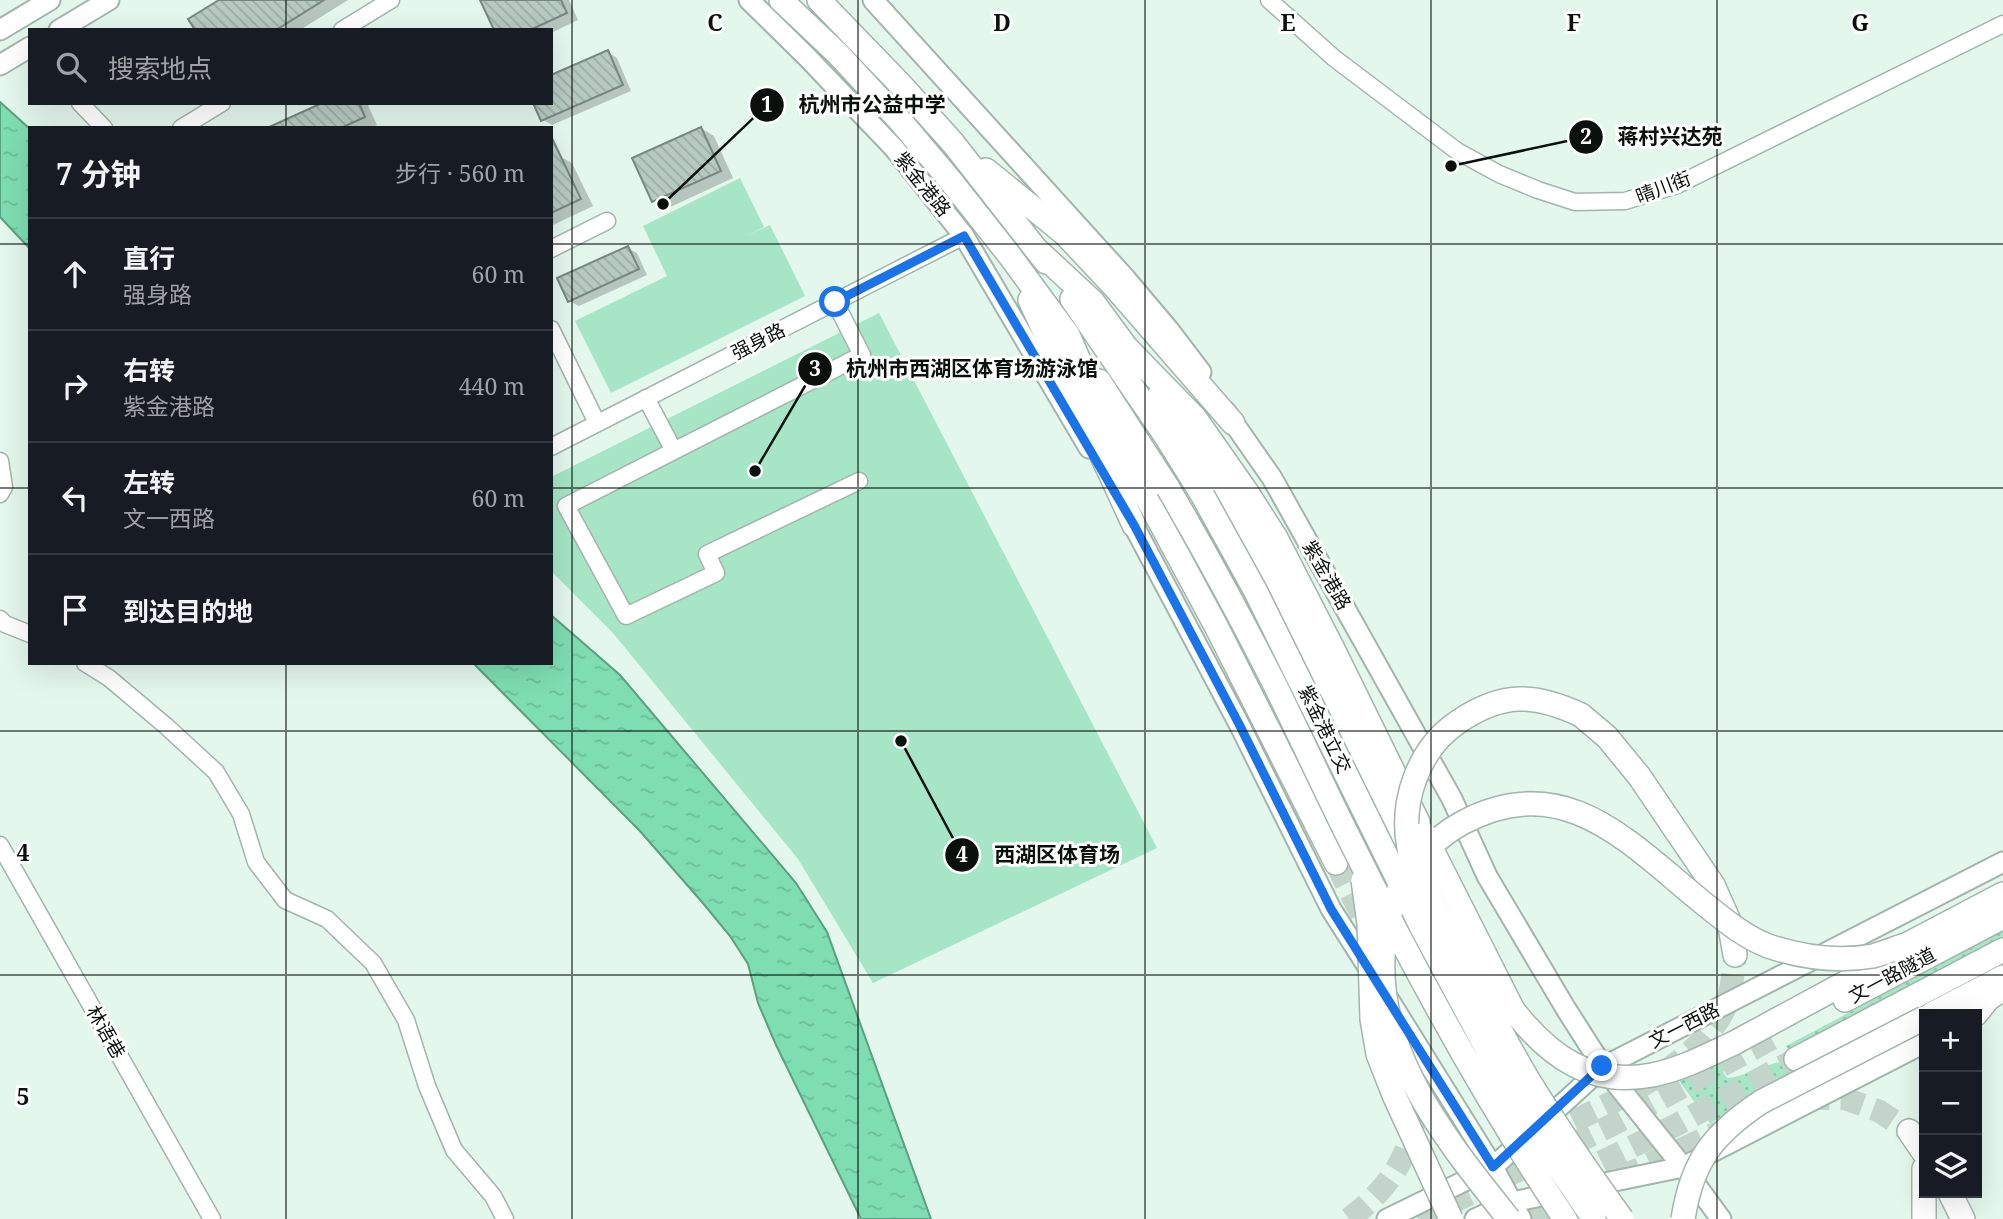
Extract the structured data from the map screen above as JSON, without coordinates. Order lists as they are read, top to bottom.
{
  "streets": {
    "highway": ["紫金港立交", "文一路隧道"],
    "main road": ["紫金港路", "文一西路"],
    "street": ["晴川街", "强身路", "林语巷"]
  },
  "crossings": [
    ["紫金港路", "强身路"],
    ["紫金港路", "文一西路"]
  ],
  "places": [
    "蒋村兴达苑",
    "杭州市公益中学",
    "杭州市西湖区体育场游泳馆",
    "西湖区体育场"
  ],
  "page": {
    "search": "搜索地点",
    "heading": ["7 分钟", "步行 · 560 m"],
    "list": [
      ["直行", "强身路", "60 m"],
      ["右转", "紫金港路", "440 m"],
      ["左转", "文一西路", "60 m"],
      "到达目的地"
    ],
    "map_buttons": ["+", "−"]
  },
  "grid": {
    "columns": [
      "C",
      "D",
      "E",
      "F",
      "G"
    ],
    "rows": ["4", "5"]
  }
}
